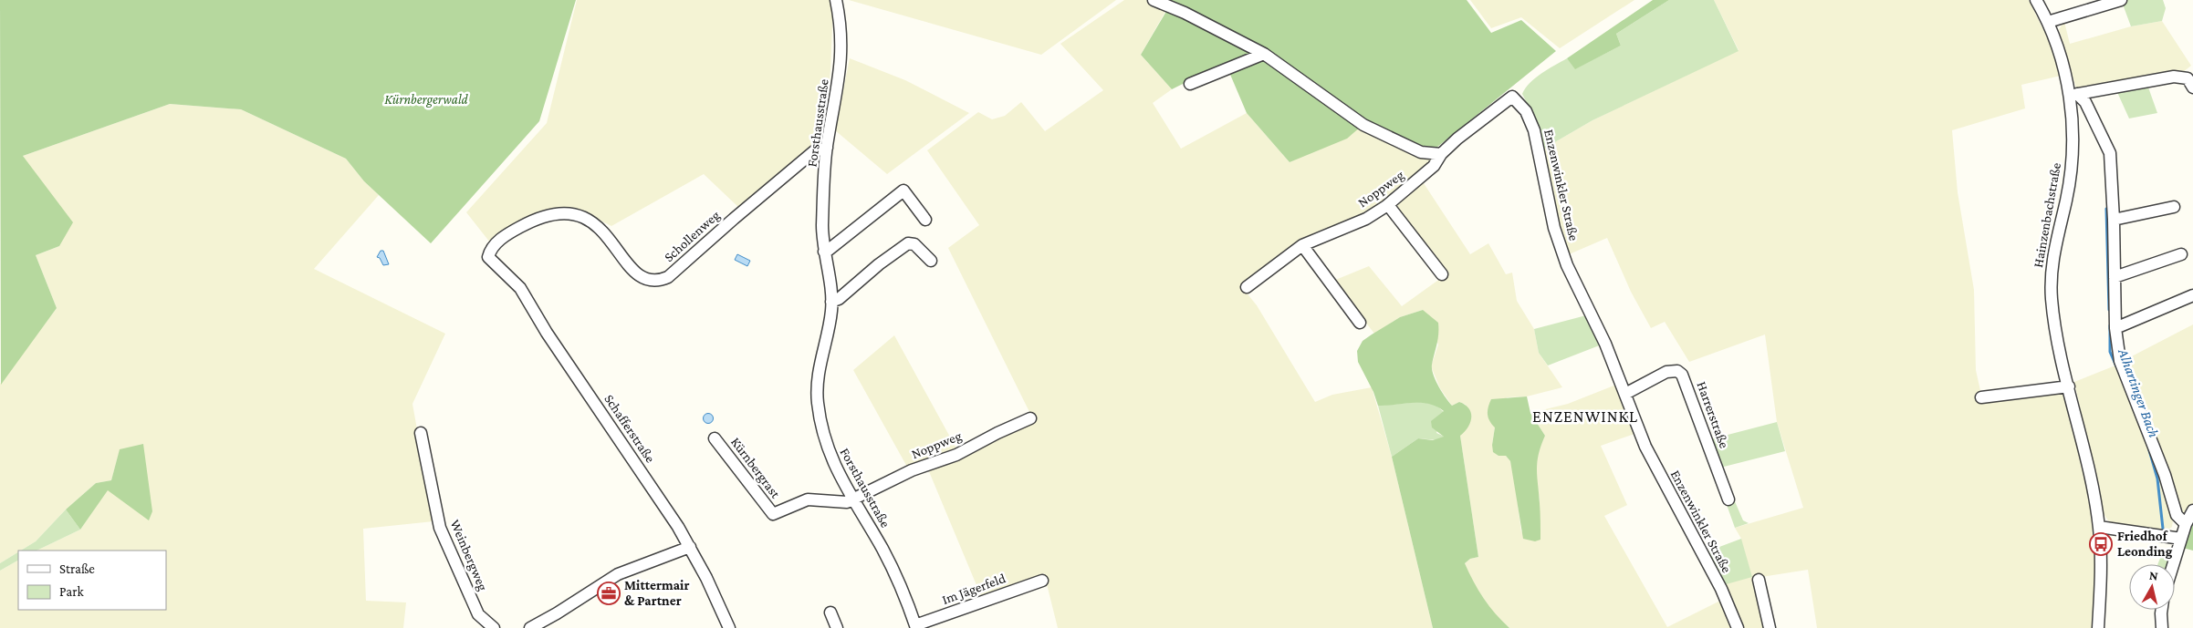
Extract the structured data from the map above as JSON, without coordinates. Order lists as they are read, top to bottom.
{
  "streets": {
    "street": [
      "Forsthausstraße",
      "Enzenwinkler Straße",
      "Noppweg",
      "Hainzenbachstraße",
      "Schollenweg",
      "Harrerstraße",
      "Schafferstraße",
      "Kürnbergrast",
      "Weinbergweg",
      "Im Jägerfeld"
    ]
  },
  "crossings": [
    ["Forsthausstraße", "Noppweg"],
    ["Forsthausstraße", "Schollenweg"],
    ["Forsthausstraße", "Kürnbergrast"],
    ["Forsthausstraße", "Im Jägerfeld"],
    ["Enzenwinkler Straße", "Noppweg"],
    ["Enzenwinkler Straße", "Harrerstraße"],
    ["Noppweg", "Kürnbergrast"],
    ["Schollenweg", "Schafferstraße"]
  ],
  "districts": ["ENZENWINKL"],
  "water": ["Alhartinger Bach"],
  "parks": ["Kürnbergerwald"],
  "places": {
    "bus stop": ["Friedhof Leonding"],
    "office": ["Mittermair & Partner"]
  },
  "legend": ["Straße", "Park"],
  "north": "top"
}
